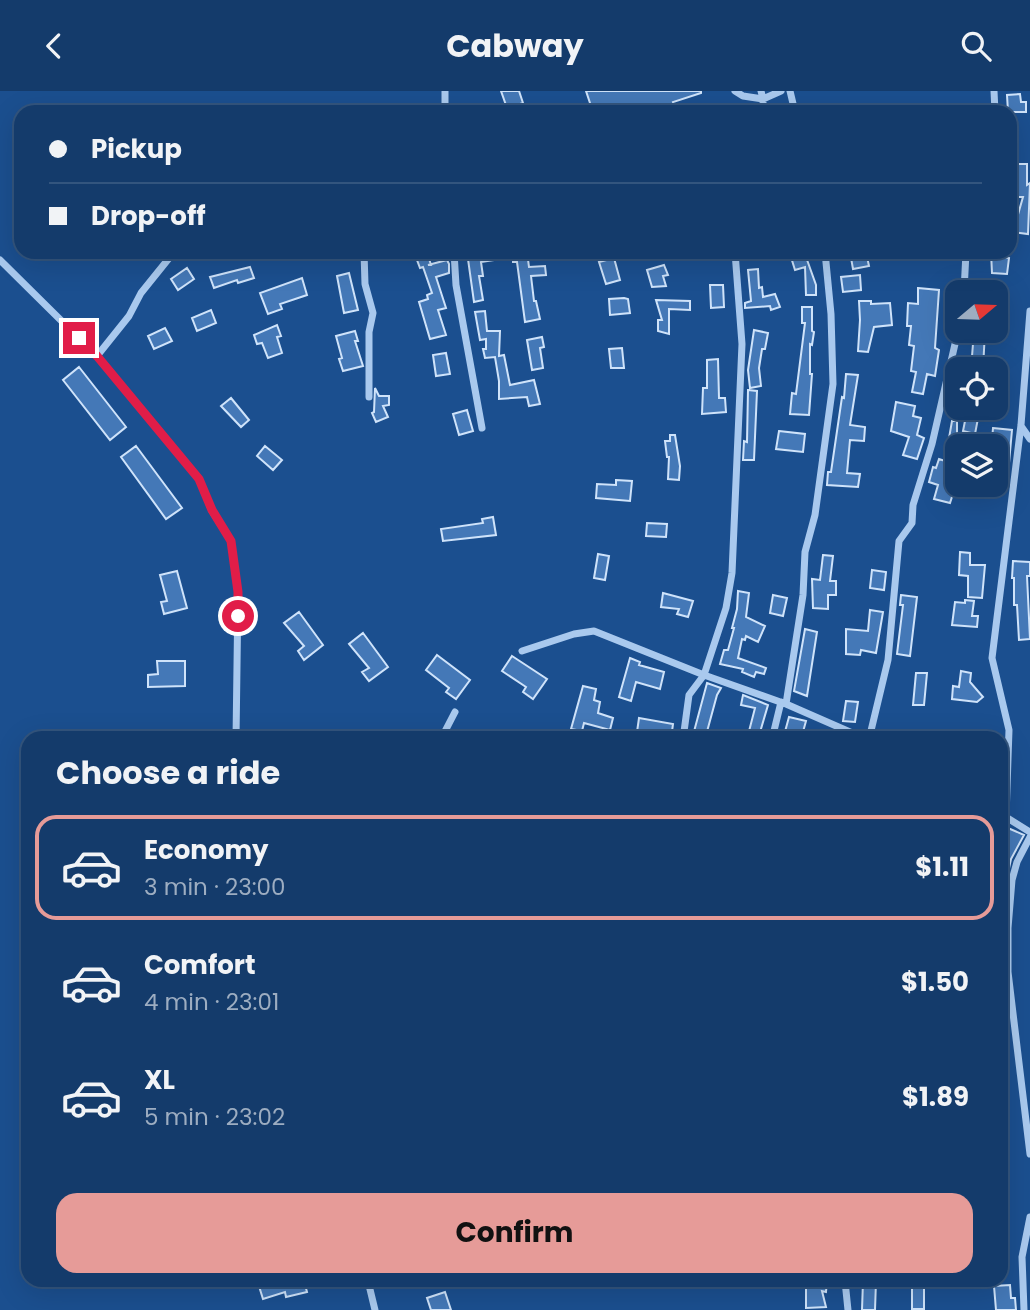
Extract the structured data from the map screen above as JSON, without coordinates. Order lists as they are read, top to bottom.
{
  "north": "right",
  "page": {
    "header": "Cabway",
    "banner": ["Pickup", "Drop-off"],
    "heading": "Choose a ride",
    "list": [
      {
        "name": "Economy",
        "note": "3 min · 23:00",
        "value": "$1.11"
      },
      {
        "name": "Comfort",
        "note": "4 min · 23:01",
        "value": "$1.50"
      },
      {
        "name": "XL",
        "note": "5 min · 23:02",
        "value": "$1.89"
      }
    ],
    "buttons": "Confirm"
  }
}
